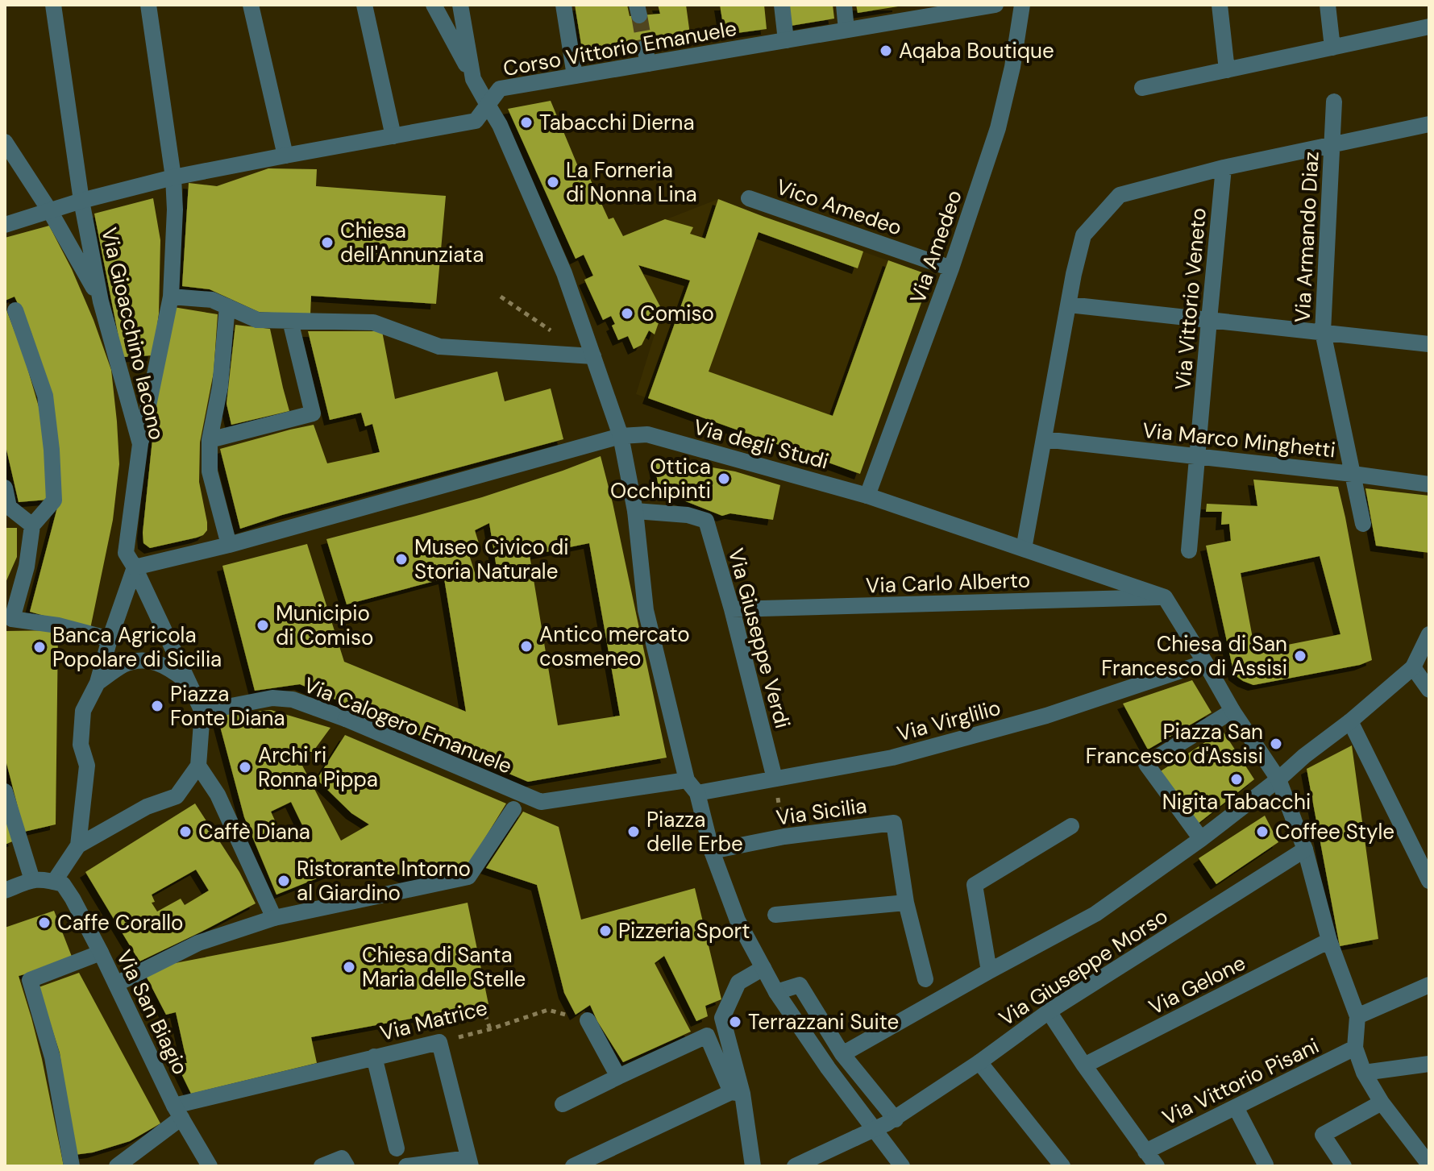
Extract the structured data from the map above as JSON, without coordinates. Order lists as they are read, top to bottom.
{
  "streets": {
    "street": [
      "Corso Vittorio Emanuele",
      "Vico Amedeo",
      "Via Armando Diaz",
      "Via Amedeo",
      "Via Vittorio Veneto",
      "Via Gioacchino Iacono",
      "Via Marco Minghetti",
      "Via degli Studi",
      "Via Carlo Alberto",
      "Via Giuseppe Verdi",
      "Via Virglilio",
      "Via Calogero Emanuele",
      "Via Sicilia",
      "Via Giuseppe Morso",
      "Via Gelone",
      "Via San Biagio",
      "Via Matrice",
      "Via Vittorio Pisani"
    ]
  },
  "crossings": [
    ["Corso Vittorio Emanuele", "Via Gioacchino Iacono"],
    ["Vico Amedeo", "Via Amedeo"],
    ["Via Armando Diaz", "Via Marco Minghetti"],
    ["Via Amedeo", "Via degli Studi"],
    ["Via Vittorio Veneto", "Via Marco Minghetti"],
    ["Via Gioacchino Iacono", "Via degli Studi"],
    ["Via degli Studi", "Via Carlo Alberto"],
    ["Via Carlo Alberto", "Via Giuseppe Verdi"],
    ["Via Giuseppe Verdi", "Via Virglilio"],
    ["Via Virglilio", "Via Calogero Emanuele"],
    ["Via San Biagio", "Via Matrice"]
  ],
  "places": [
    "Aqaba Boutique",
    "Tabacchi Dierna",
    "La Forneria di Nonna Lina",
    "Chiesa dell'Annunziata",
    "Comiso",
    "Ottica Occhipinti",
    "Museo Civico di Storia Naturale",
    "Municipio di Comiso",
    "Antico mercato cosmeneo",
    "Banca Agricola Popolare di Sicilia",
    "Chiesa di San Francesco di Assisi",
    "Piazza Fonte Diana",
    "Piazza San Francesco d'Assisi",
    "Archi ri Ronna Pippa",
    "Nigita Tabacchi",
    "Caffè Diana",
    "Piazza delle Erbe",
    "Coffee Style",
    "Ristorante Intorno al Giardino",
    "Caffe Corallo",
    "Pizzeria Sport",
    "Chiesa di Santa Maria delle Stelle",
    "Terrazzani Suite"
  ]
}
